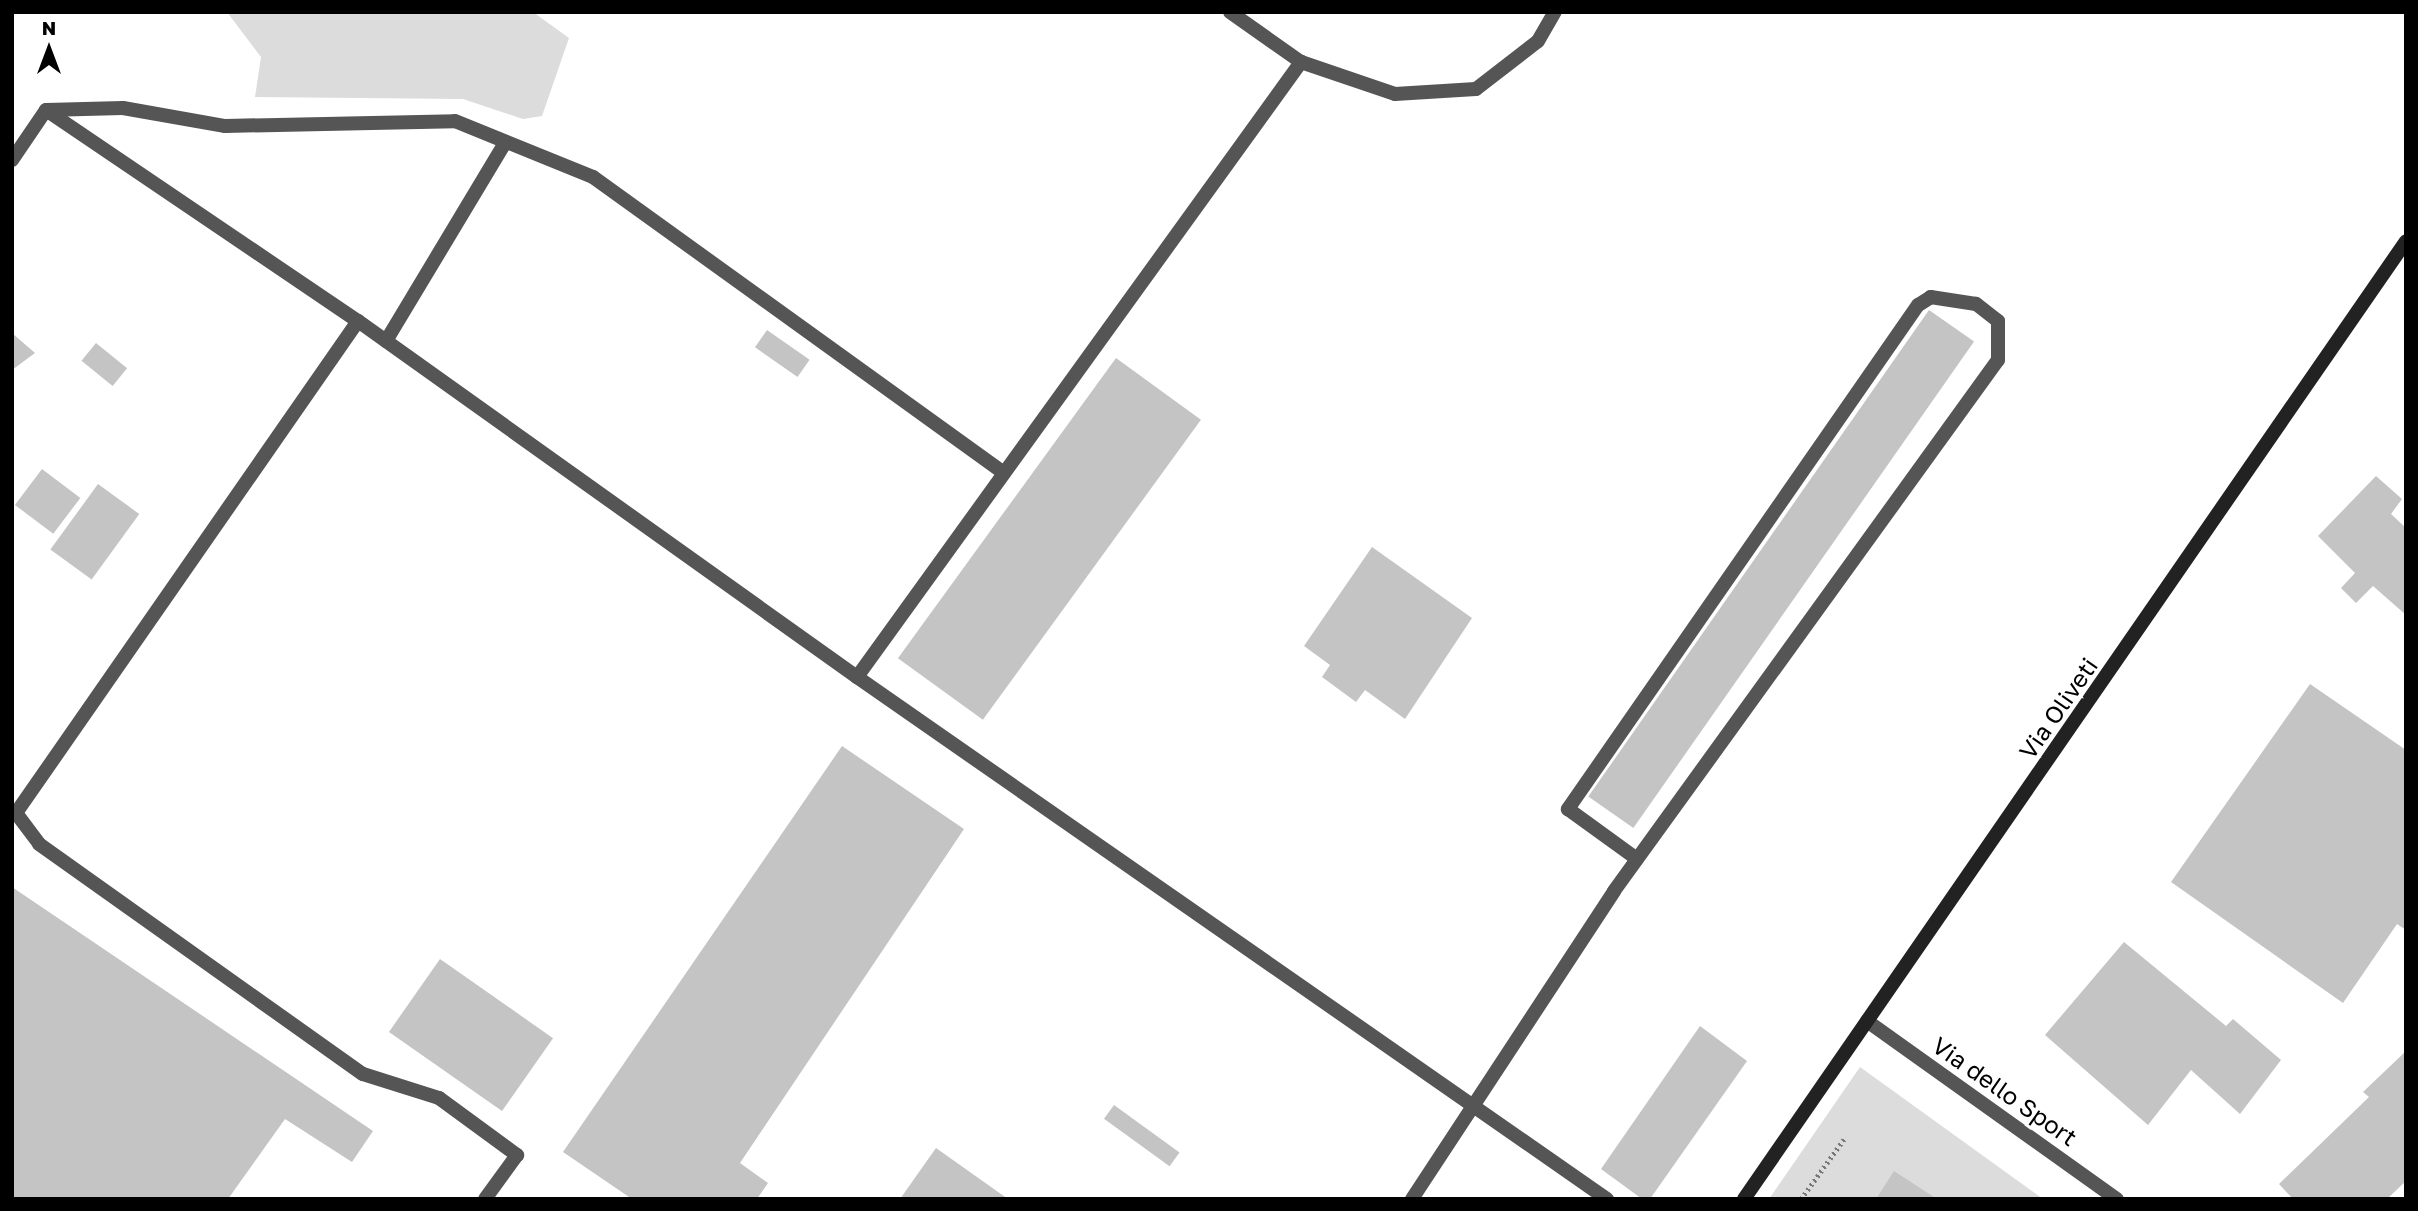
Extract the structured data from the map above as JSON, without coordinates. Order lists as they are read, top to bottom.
{
  "streets": {
    "main road": ["Via Oliveti"],
    "street": ["Via dello Sport"]
  },
  "crossings": [
    ["Via Oliveti", "Via dello Sport"]
  ],
  "north": "top"
}
